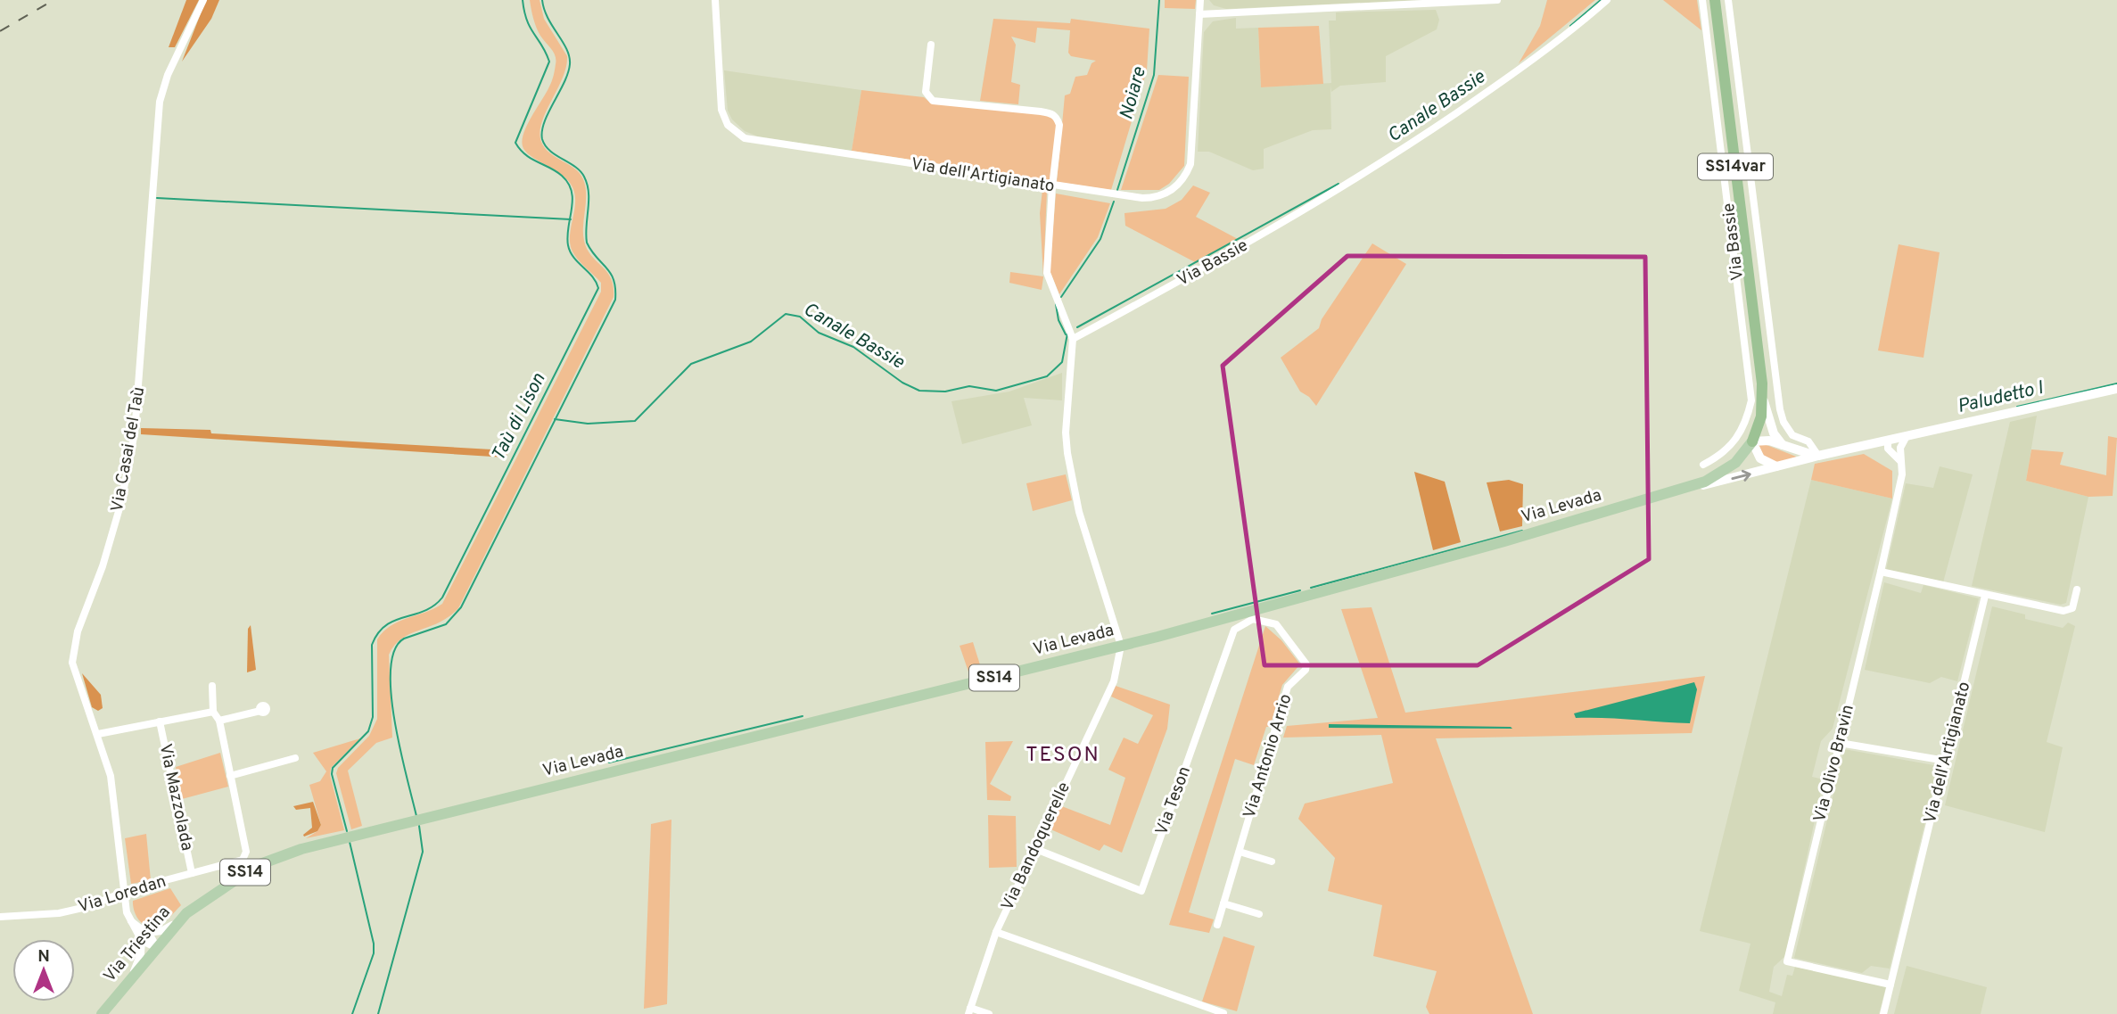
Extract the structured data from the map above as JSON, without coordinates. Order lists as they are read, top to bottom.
{
  "streets": {
    "highway": ["SS14var"],
    "main road": ["Via Levada", "SS14", "Via Triestina"],
    "street": [
      "Via dell'Artigianato",
      "Via Bassie",
      "Via Casai del Taù",
      "Via Antonio Arrio",
      "Via Olivo Bravin",
      "Via Mazzolada",
      "Via Teson",
      "Via Bandoquerelle",
      "Via Loredan"
    ]
  },
  "crossings": [
    ["SS14var", "Via Levada"],
    ["SS14var", "SS14"],
    ["Via dell'Artigianato", "Via Olivo Bravin"],
    ["Via Casai del Taù", "Via Loredan"],
    ["Via Levada", "SS14"],
    ["Via Levada", "Via Antonio Arrio"],
    ["Via Levada", "Via Olivo Bravin"],
    ["Via Levada", "Via Teson"],
    ["Via Levada", "Via Bandoquerelle"],
    ["Via Levada", "Via Triestina"],
    ["Via Antonio Arrio", "Via Teson"],
    ["Via Mazzolada", "Via Loredan"],
    ["Via Teson", "Via Bandoquerelle"]
  ],
  "districts": ["TESON"],
  "water": [
    "Noiare",
    "Canale Bassie",
    "Paludetto I",
    "Taù di Lison"
  ],
  "north": "top"
}
